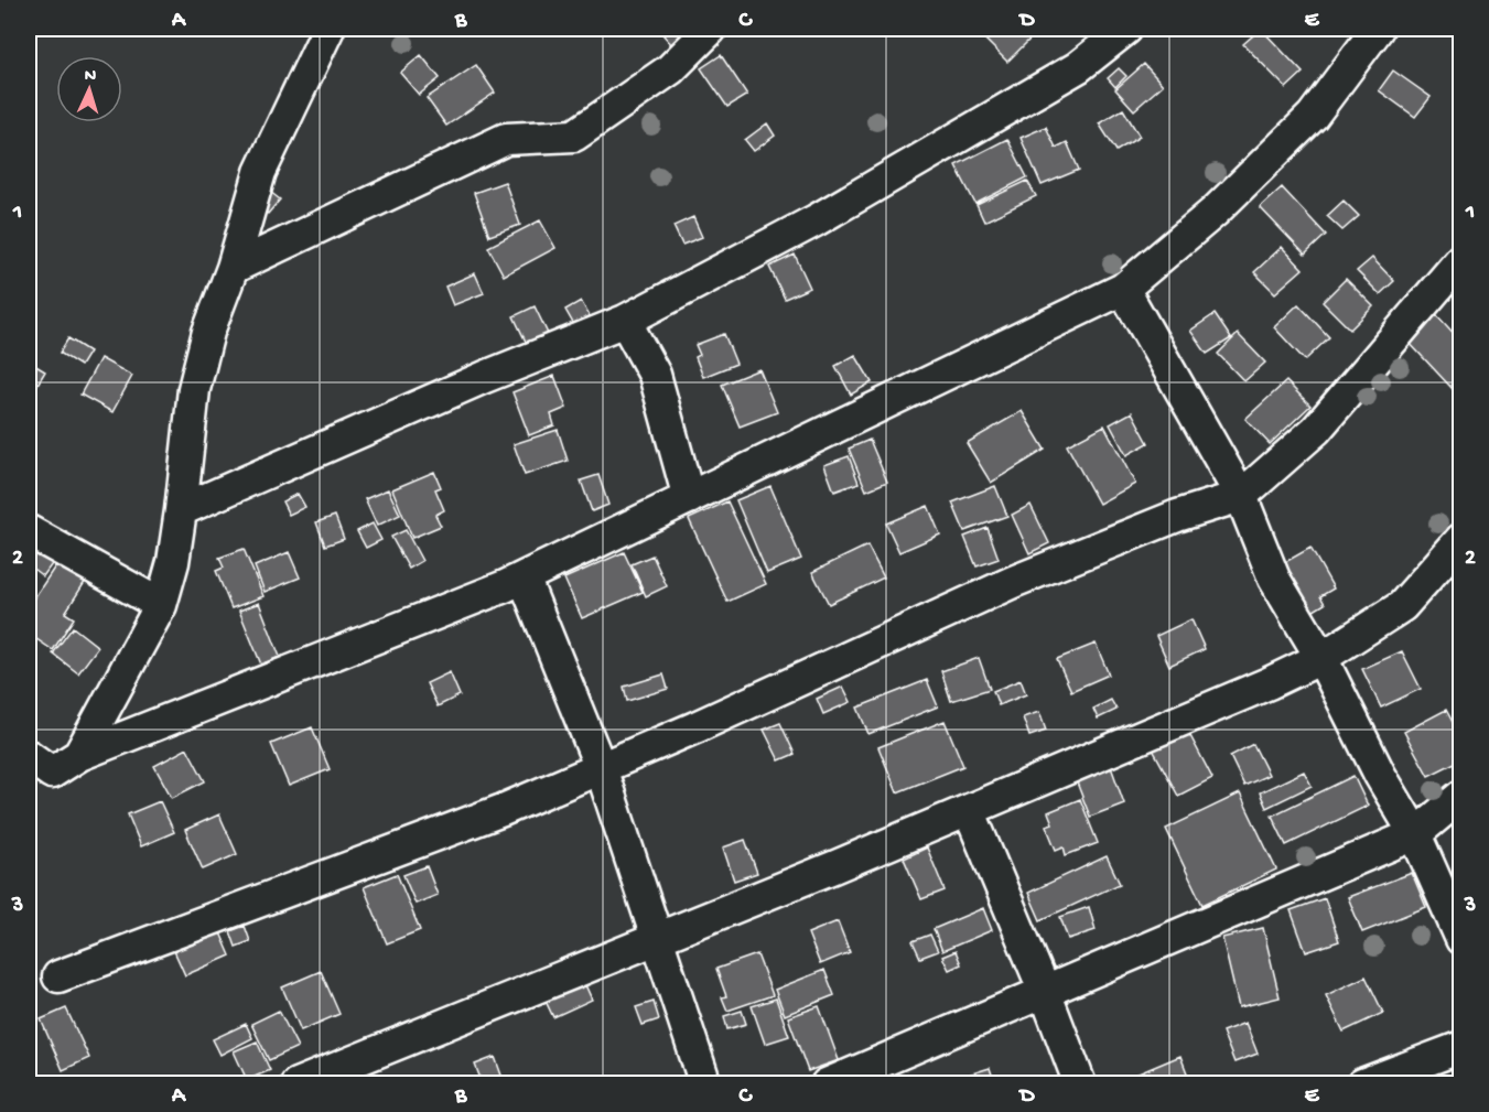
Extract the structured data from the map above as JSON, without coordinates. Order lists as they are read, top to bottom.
{
  "north": "top",
  "grid": {
    "columns": [
      "A",
      "B",
      "C",
      "D",
      "E"
    ],
    "rows": ["1", "2", "3"]
  }
}
